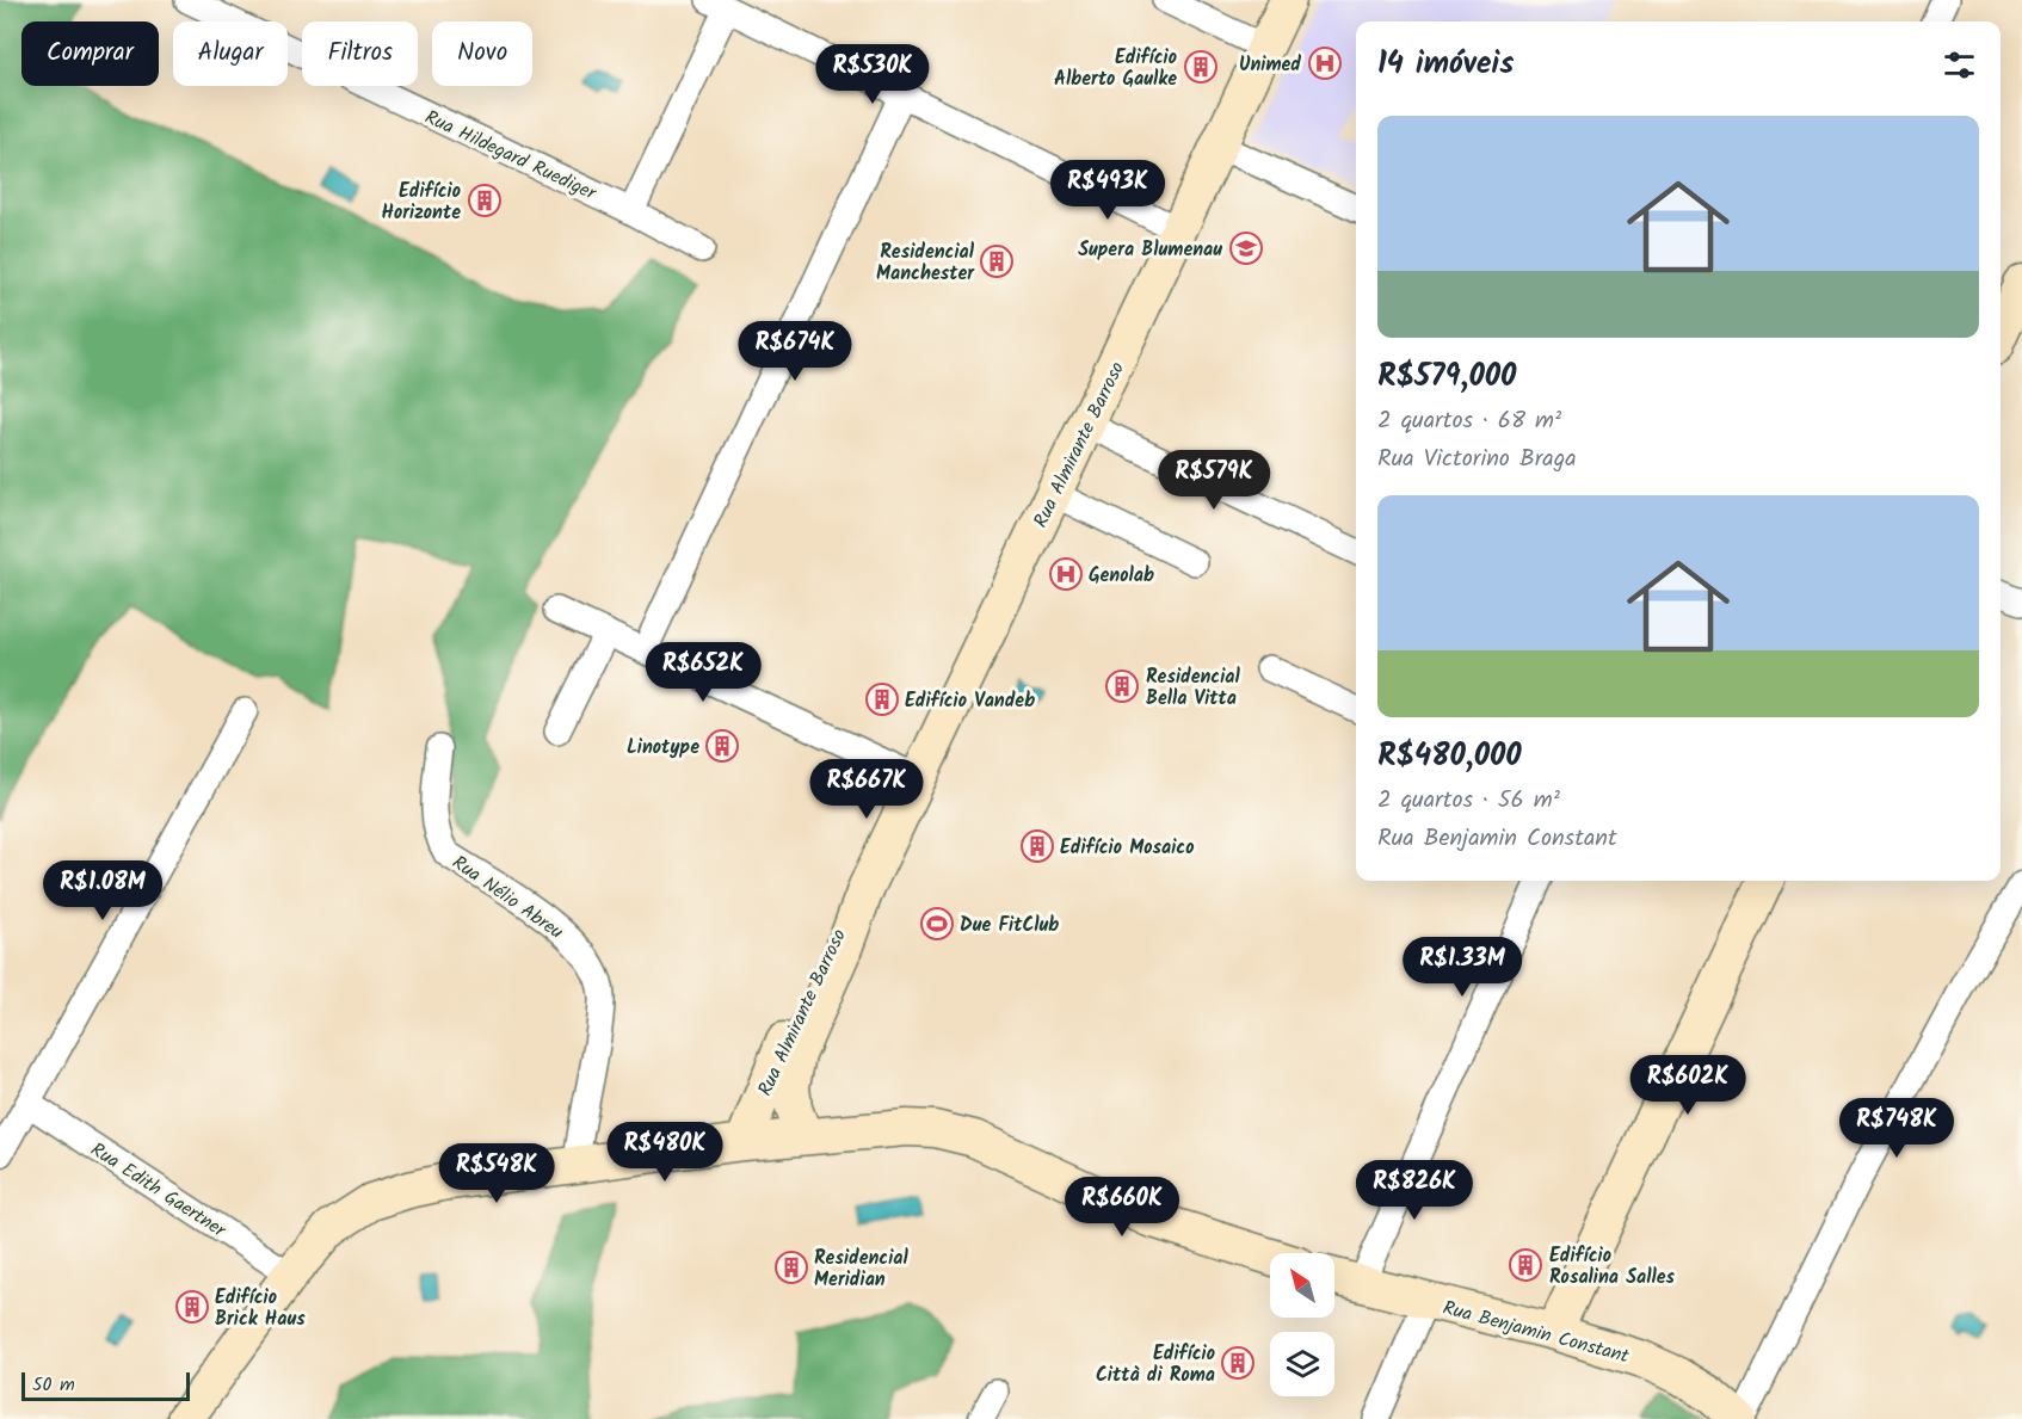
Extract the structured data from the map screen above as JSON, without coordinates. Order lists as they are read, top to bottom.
{
  "streets": {
    "main road": ["Rua Almirante Barroso", "Rua Benjamin Constant"],
    "street": ["Rua Hildegard Ruediger", "Rua Nélio Abreu", "Rua Edith Gaertner"]
  },
  "places": {
    "hospital": ["Unimed", "Genolab"],
    "building": [
      "Edifício Alberto Gaulke",
      "Edifício Horizonte",
      "Residencial Manchester",
      "Residencial Bella Vitta",
      "Edifício Vandeb",
      "Linotype",
      "Edifício Mosaico",
      "Edifício Rosalina Salles",
      "Residencial Meridian",
      "Edifício Brick Haus",
      "Edifício Città di Roma"
    ],
    "school or university": ["Supera Blumenau"],
    "sports": ["Due FitClub"]
  },
  "scale_bar": "50 m",
  "north": "top left",
  "page": {
    "chip": [
      "Comprar",
      "Alugar",
      "Filtros",
      "Novo"
    ],
    "heading": "14 imóveis",
    "price": [
      "R$530K",
      "R$493K",
      "R$674K",
      "R$579K",
      "R$652K",
      "R$667K",
      "R$1.08M",
      "R$1.33M",
      "R$602K",
      "R$748K",
      "R$480K",
      "R$548K",
      "R$826K",
      "R$660K"
    ],
    "list": [
      {
        "name": "R$579,000",
        "note": "2 quartos · 68 m² · Rua Victorino Braga"
      },
      {
        "name": "R$480,000",
        "note": "2 quartos · 56 m² · Rua Benjamin Constant"
      }
    ],
    "scale": "50 m"
  }
}
